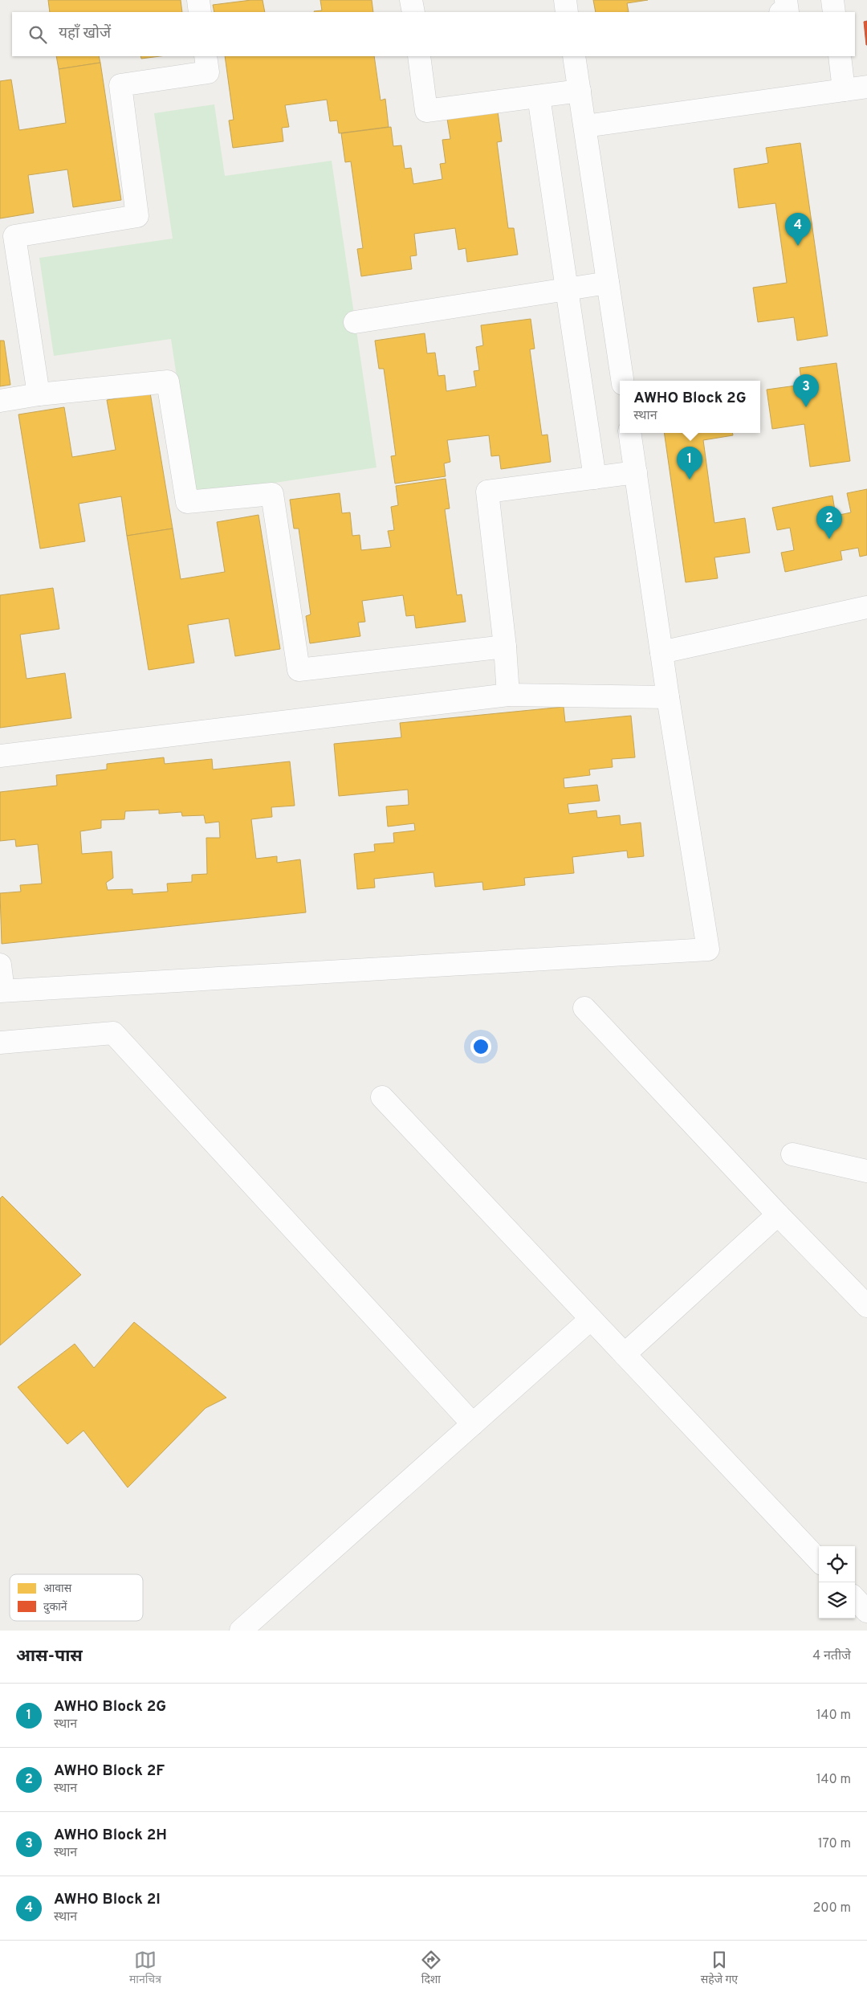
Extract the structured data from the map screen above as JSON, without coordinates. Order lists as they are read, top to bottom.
{
  "legend": ["आवास", "दुकानें"],
  "page": {
    "search": "यहाँ खोजें",
    "pins": [
      "4",
      "3",
      "1",
      "2"
    ],
    "popup": ["AWHO Block 2G", "स्थान"],
    "heading": ["आस-पास", "4 नतीजे"],
    "list": [
      {
        "mark": "1",
        "name": "AWHO Block 2G",
        "note": "स्थान",
        "value": "140 m"
      },
      {
        "mark": "2",
        "name": "AWHO Block 2F",
        "note": "स्थान",
        "value": "140 m"
      },
      {
        "mark": "3",
        "name": "AWHO Block 2H",
        "note": "स्थान",
        "value": "170 m"
      },
      {
        "mark": "4",
        "name": "AWHO Block 2I",
        "note": "स्थान",
        "value": "200 m"
      }
    ],
    "nav": ["मानचित्र", "दिशा", "सहेजे गए"]
  }
}
